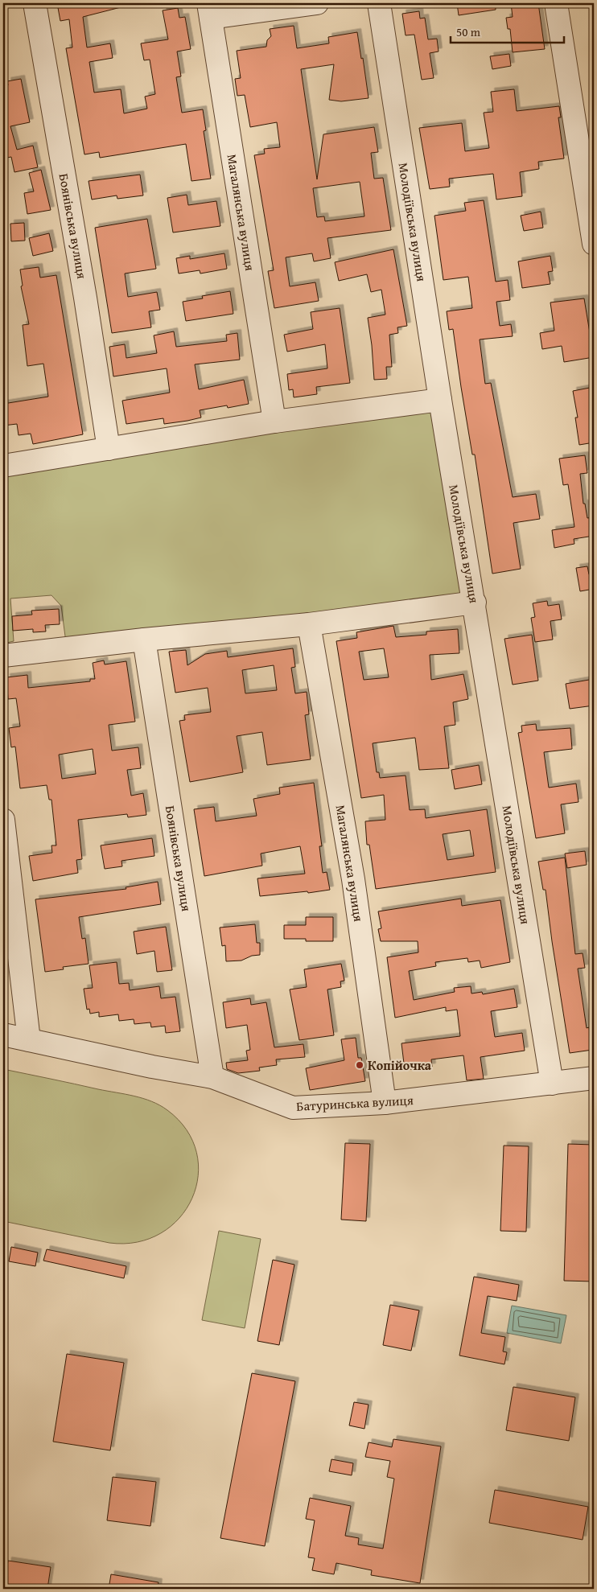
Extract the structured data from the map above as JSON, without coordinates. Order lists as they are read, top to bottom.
{
  "streets": {
    "street": [
      "Магалянська вулиця",
      "Молодіївська вулиця",
      "Боянівська вулиця",
      "Батуринська вулиця"
    ]
  },
  "crossings": [
    ["Магалянська вулиця", "Батуринська вулиця"],
    ["Молодіївська вулиця", "Батуринська вулиця"],
    ["Боянівська вулиця", "Батуринська вулиця"]
  ],
  "places": ["Копійочка"],
  "scale_bar": "50 m"
}
